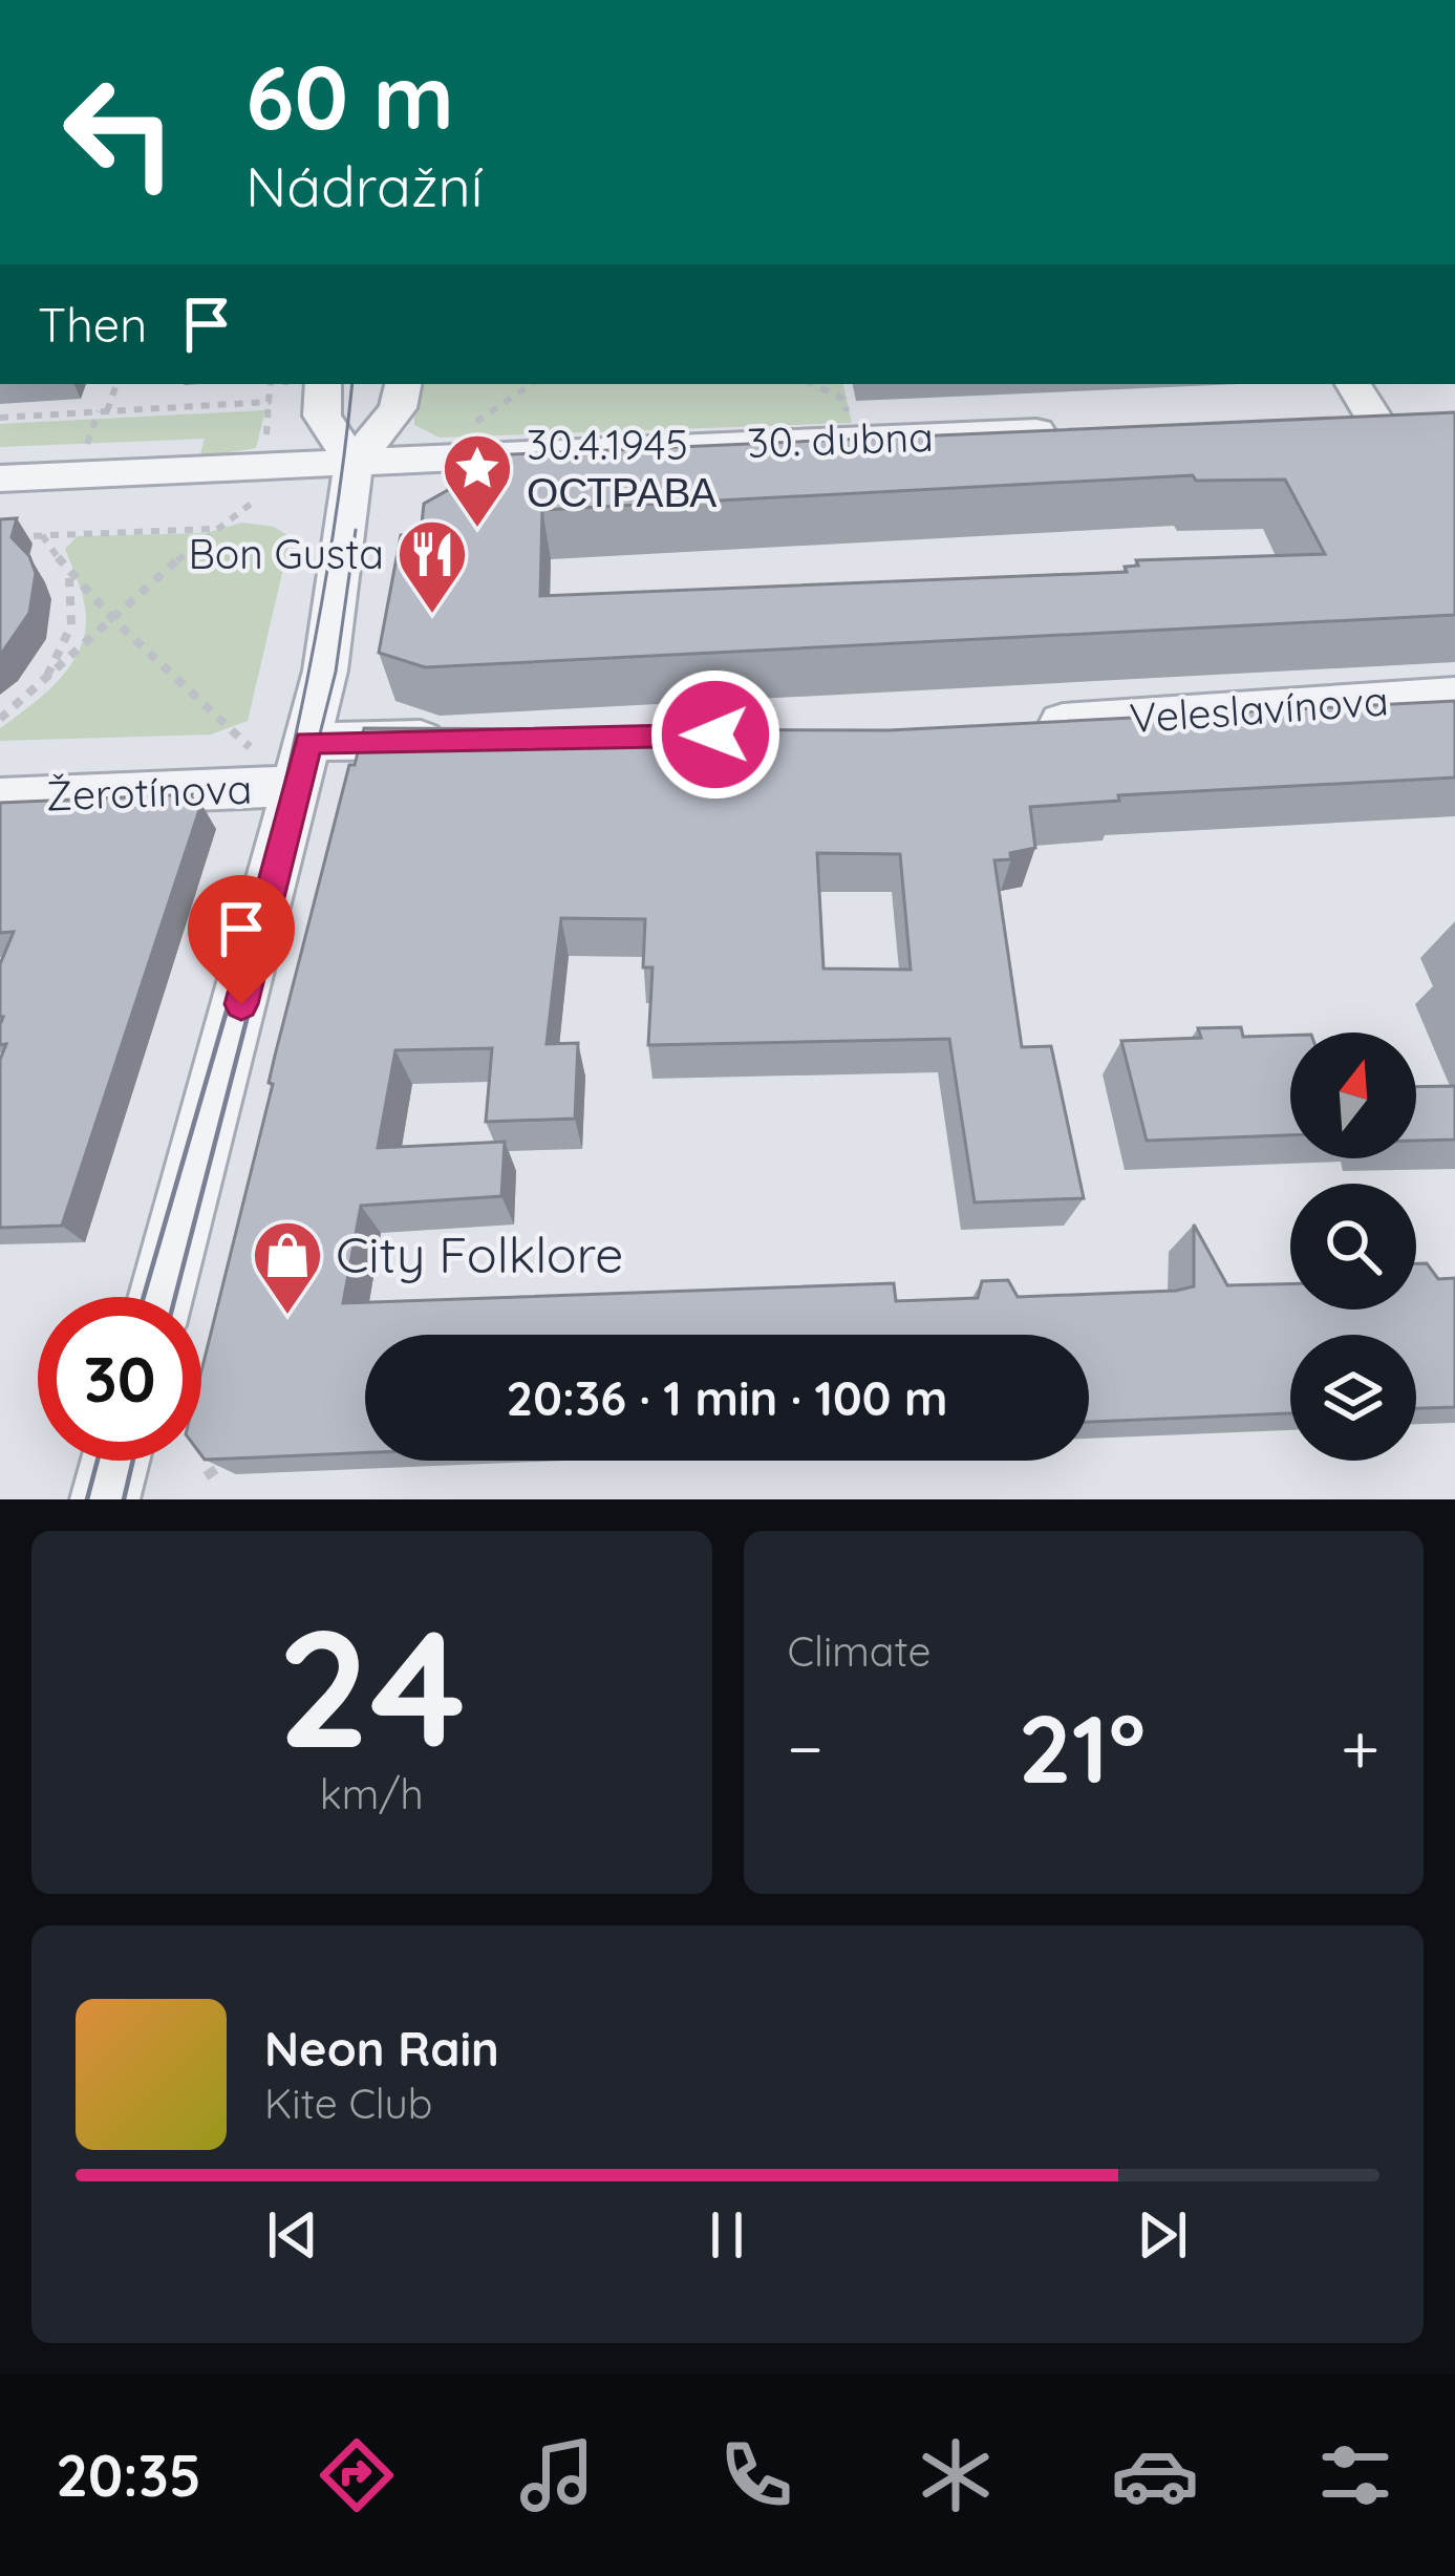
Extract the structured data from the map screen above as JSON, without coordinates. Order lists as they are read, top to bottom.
{
  "streets": {
    "street": ["30. dubna", "Veleslavínova", "Žerotínova"]
  },
  "places": {
    "place": ["30.4.1945 ОСТРАВА"],
    "restaurant": ["Bon Gusta"],
    "shop": ["City Folklore"]
  },
  "north": "top",
  "page": {
    "turn": ["60 m", "Nádražní"],
    "then": "Then",
    "limit": "30",
    "trip": "20:36 · 1 min · 100 m",
    "tile": [
      ["24", "km/h"],
      "Climate"
    ],
    "heat": ["−", "21°", "+"],
    "song": ["Neon Rain", "Kite Club"],
    "tabs": "20:35"
  }
}
